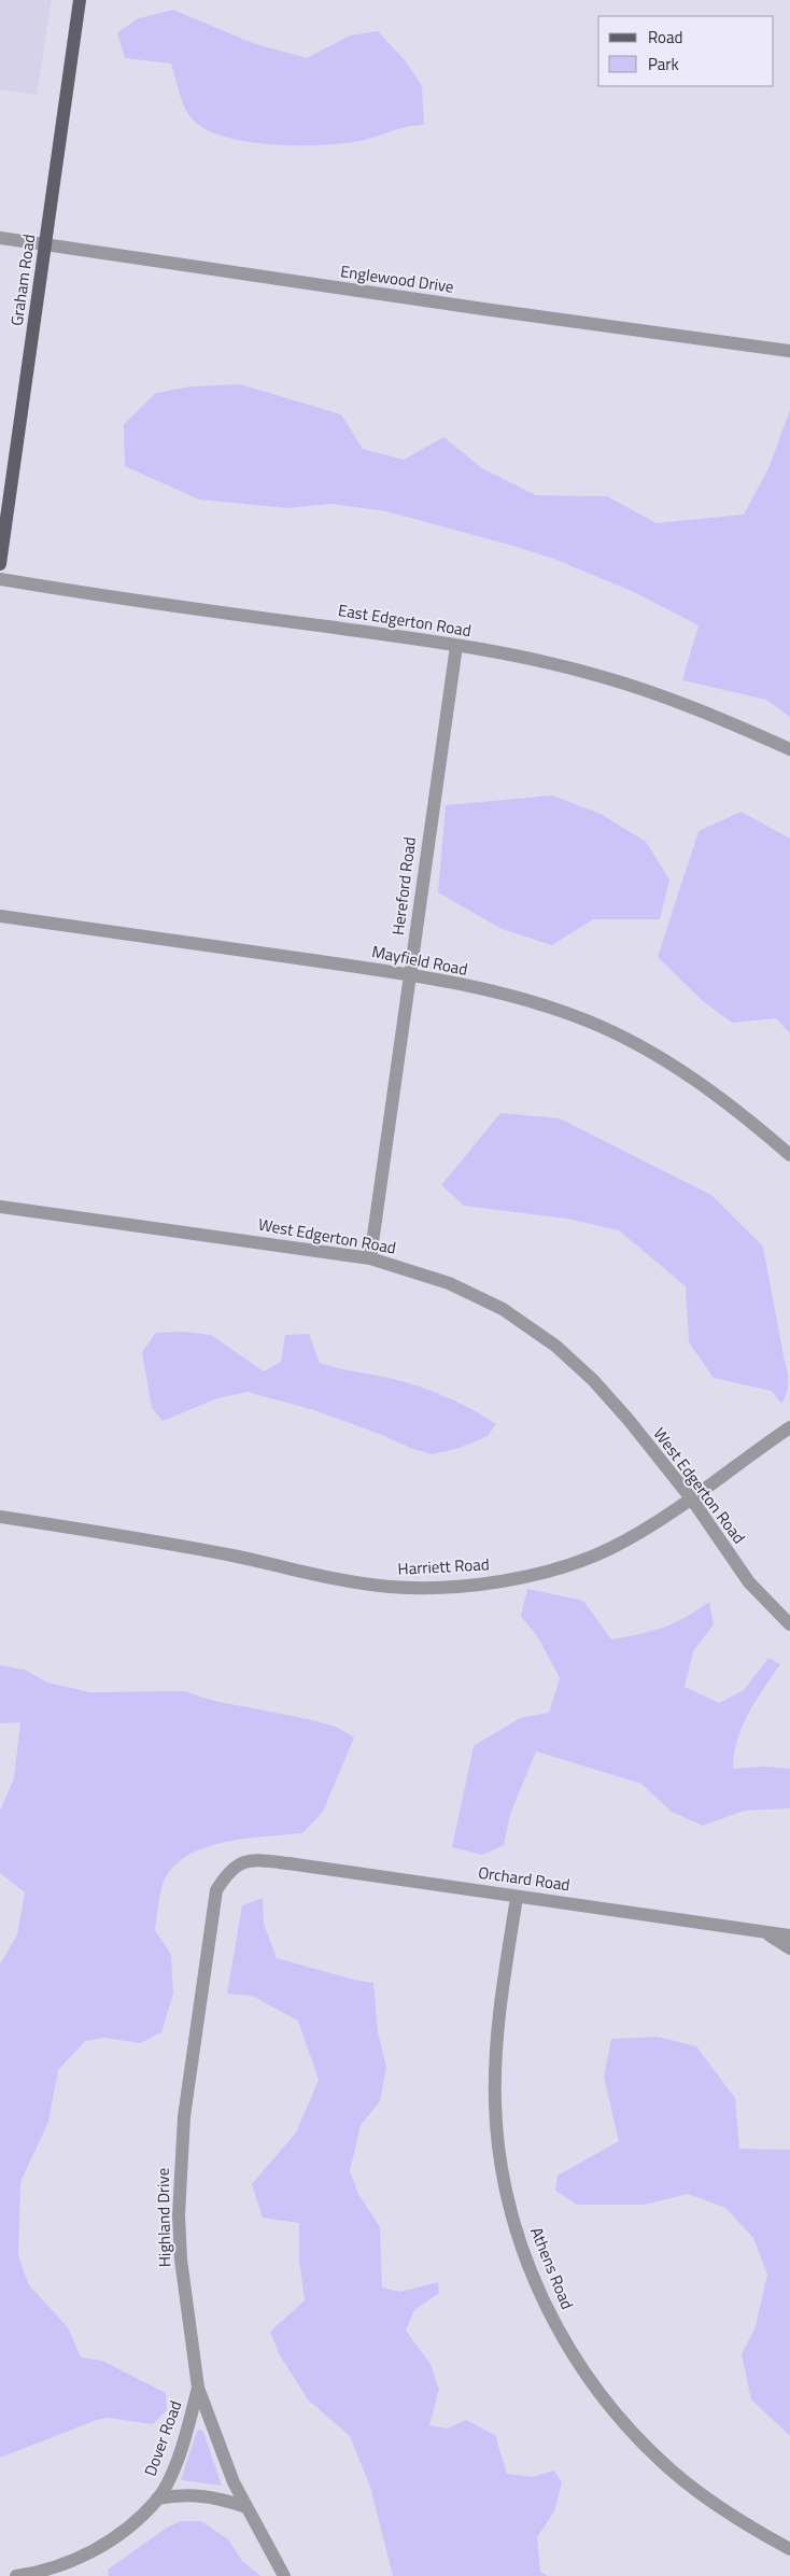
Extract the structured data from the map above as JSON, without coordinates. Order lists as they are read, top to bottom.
{
  "streets": {
    "main road": ["Graham Road"],
    "street": [
      "Englewood Drive",
      "East Edgerton Road",
      "Hereford Road",
      "Mayfield Road",
      "West Edgerton Road",
      "Harriett Road",
      "Orchard Road",
      "Highland Drive",
      "Athens Road",
      "Dover Road"
    ]
  },
  "crossings": [
    ["Englewood Drive", "Graham Road"],
    ["East Edgerton Road", "Hereford Road"],
    ["Hereford Road", "Mayfield Road"],
    ["Hereford Road", "West Edgerton Road"],
    ["West Edgerton Road", "Harriett Road"],
    ["Orchard Road", "Highland Drive"],
    ["Orchard Road", "Athens Road"],
    ["Highland Drive", "Dover Road"]
  ],
  "legend": ["Road", "Park"]
}
